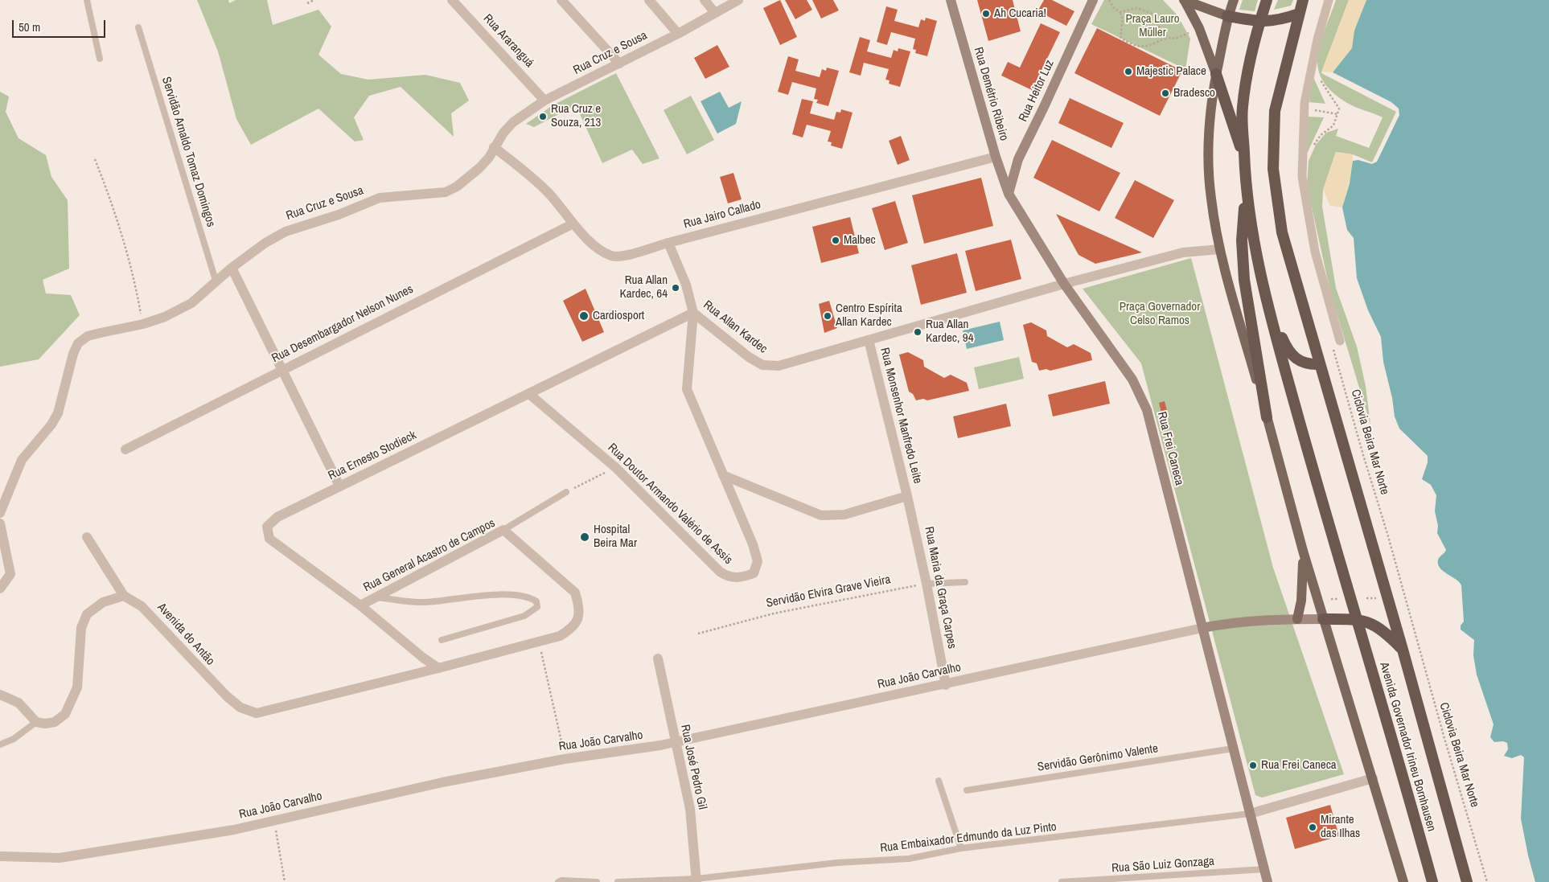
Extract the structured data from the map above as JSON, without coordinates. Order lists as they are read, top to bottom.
{
  "streets": {
    "highway": ["Avenida Governador Irineu Bornhausen"],
    "main road": ["Rua Heitor Luz", "Rua Demétrio Ribeiro", "Rua Frei Caneca"],
    "street": [
      "Rua Araranguá",
      "Rua Cruz e Sousa",
      "Rua Jairo Callado",
      "Rua Desembargador Nelson Nunes",
      "Rua Allan Kardec",
      "Rua Monsenhor Manfredo Leite",
      "Rua Ernesto Stodieck",
      "Rua Doutor Armando Valério de Assis",
      "Rua General Acastro de Campos",
      "Rua Maria da Graça Carpes",
      "Avenida do Antão",
      "Rua João Carvalho",
      "Rua José Pedro Gil"
    ],
    "lane": [
      "Servidão Arnaldo Tomaz Domingos",
      "Servidão Gerônimo Valente",
      "Rua Embaixador Edmundo da Luz Pinto",
      "Rua São Luiz Gonzaga"
    ],
    "path": ["Ciclovia Beira Mar Norte", "Servidão Elvira Grave Vieira"]
  },
  "crossings": [
    ["Rua Araranguá", "Rua Cruz e Sousa"],
    ["Rua Cruz e Sousa", "Servidão Arnaldo Tomaz Domingos"],
    ["Rua Cruz e Sousa", "Rua Jairo Callado"],
    ["Rua Heitor Luz", "Rua Demétrio Ribeiro"],
    ["Rua Heitor Luz", "Rua Frei Caneca"],
    ["Rua Demétrio Ribeiro", "Rua Jairo Callado"],
    ["Rua Demétrio Ribeiro", "Rua Frei Caneca"],
    ["Rua Jairo Callado", "Rua Desembargador Nelson Nunes"],
    ["Rua Jairo Callado", "Rua Allan Kardec"],
    ["Rua Allan Kardec", "Rua Monsenhor Manfredo Leite"],
    ["Rua Allan Kardec", "Rua Frei Caneca"],
    ["Rua Allan Kardec", "Rua Ernesto Stodieck"],
    ["Rua Allan Kardec", "Rua Doutor Armando Valério de Assis"],
    ["Rua Monsenhor Manfredo Leite", "Rua Doutor Armando Valério de Assis"],
    ["Rua Monsenhor Manfredo Leite", "Rua Maria da Graça Carpes"],
    ["Rua Frei Caneca", "Rua João Carvalho"],
    ["Rua Frei Caneca", "Servidão Gerônimo Valente"],
    ["Rua Frei Caneca", "Rua Embaixador Edmundo da Luz Pinto"],
    ["Rua Frei Caneca", "Rua São Luiz Gonzaga"],
    ["Rua Ernesto Stodieck", "Rua Doutor Armando Valério de Assis"],
    ["Rua Ernesto Stodieck", "Rua General Acastro de Campos"],
    ["Rua Ernesto Stodieck", "Avenida do Antão"],
    ["Rua General Acastro de Campos", "Avenida do Antão"],
    ["Rua Maria da Graça Carpes", "Servidão Elvira Grave Vieira"],
    ["Rua Maria da Graça Carpes", "Rua João Carvalho"],
    ["Rua João Carvalho", "Rua José Pedro Gil"],
    ["Rua José Pedro Gil", "Rua Embaixador Edmundo da Luz Pinto"]
  ],
  "parks": ["Praça Lauro Müller", "Praça Governador Celso Ramos"],
  "places": [
    "Ah Cucaria!",
    "Majestic Palace",
    "Bradesco",
    "Rua Cruz e Souza, 213",
    "Malbec",
    "Rua Allan Kardec, 64",
    "Cardiosport",
    "Centro Espírita Allan Kardec",
    "Rua Allan Kardec, 94",
    "Hospital Beira Mar",
    "Rua Frei Caneca",
    "Mirante das Ilhas"
  ],
  "scale_bar": "50 m"
}
